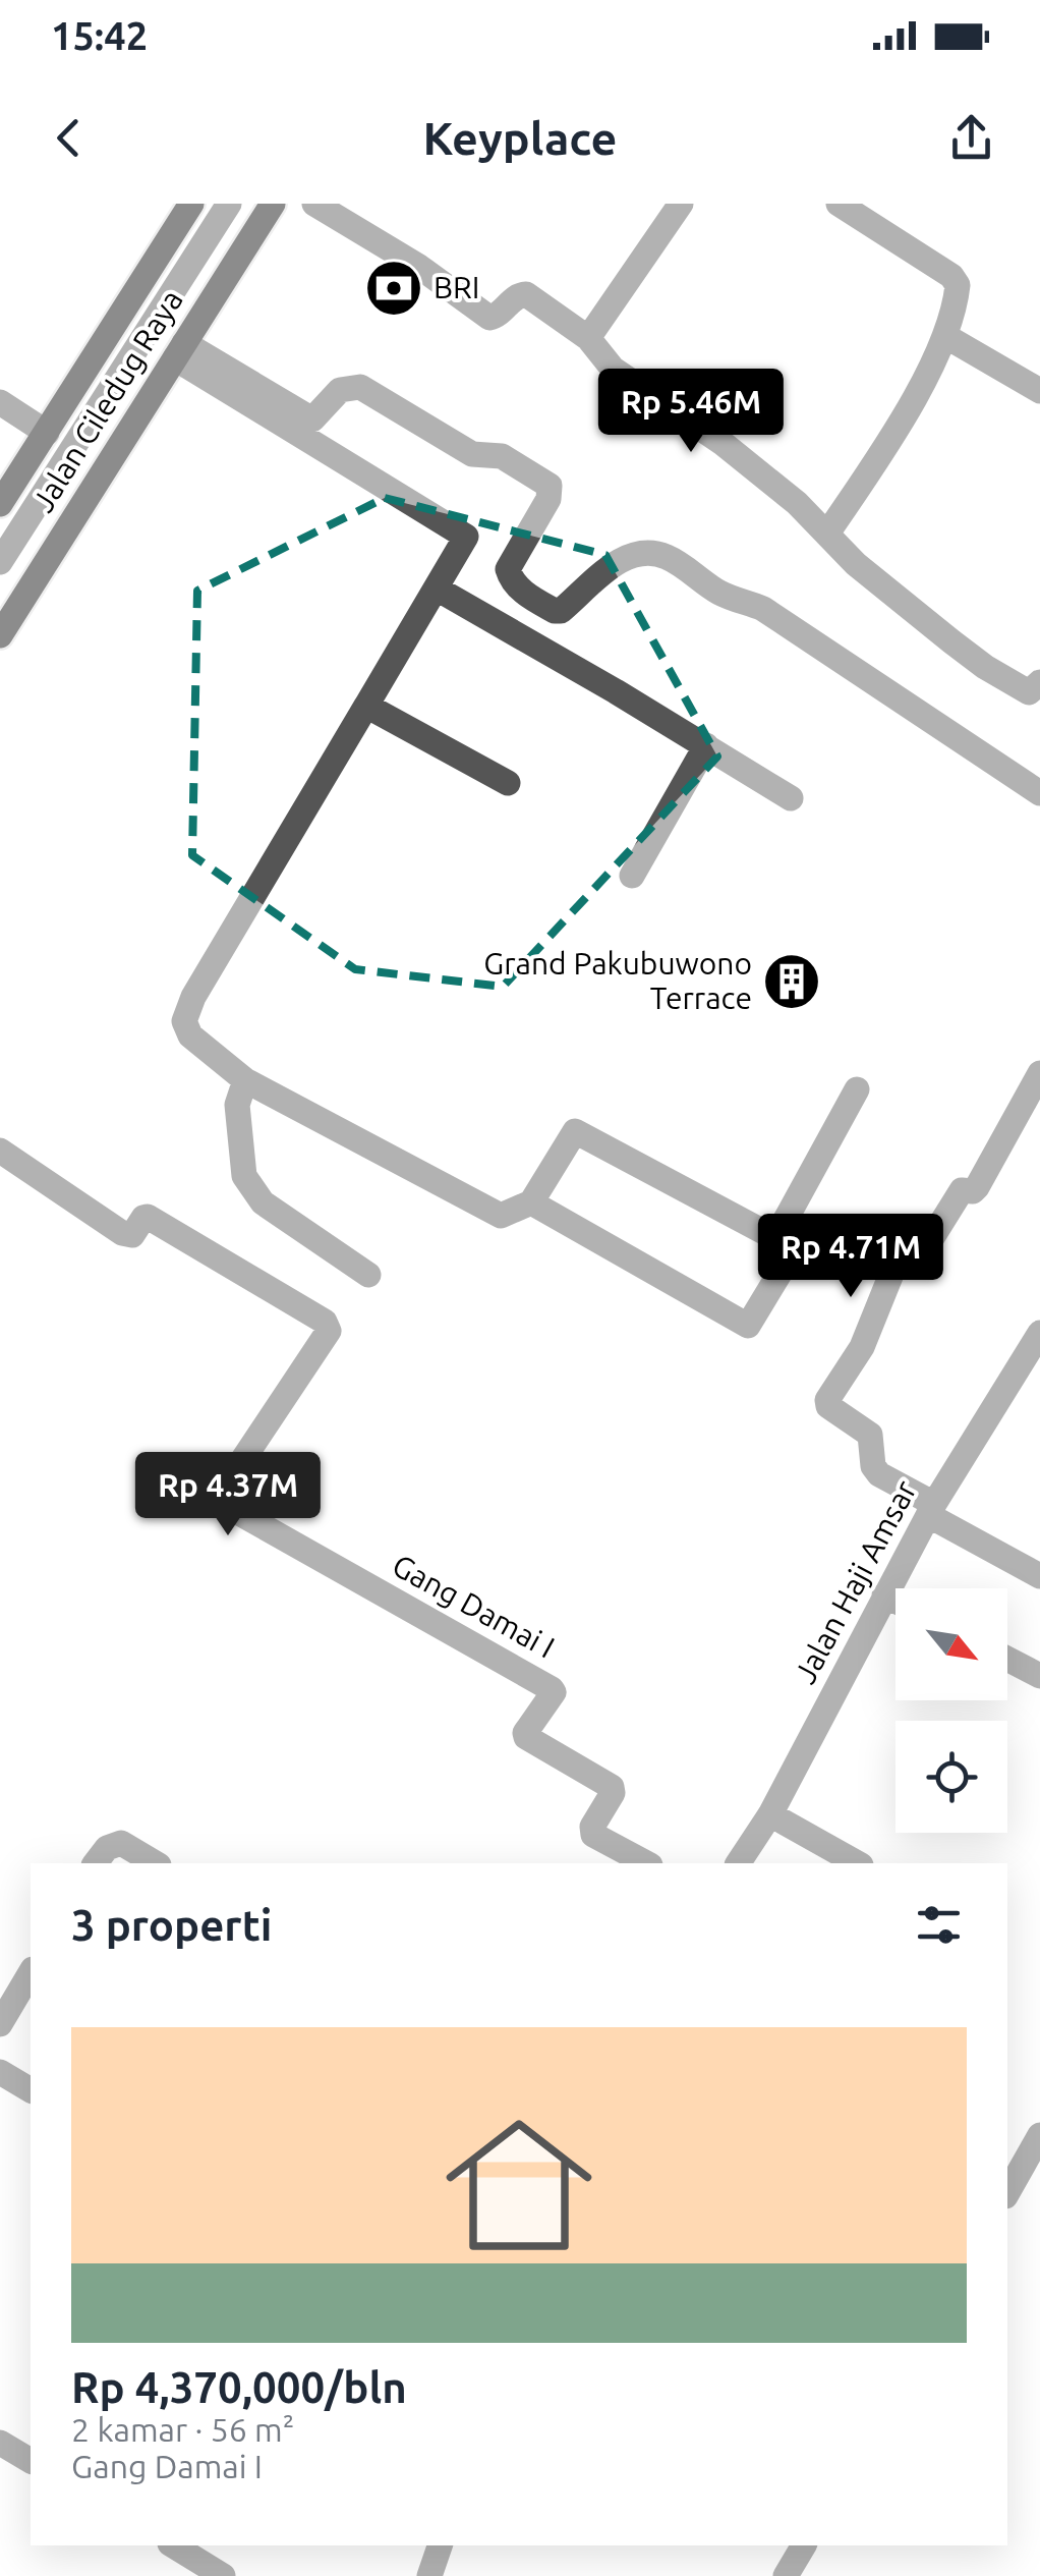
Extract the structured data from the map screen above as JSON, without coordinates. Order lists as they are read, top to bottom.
{
  "streets": {
    "main road": ["Jalan Ciledug Raya"],
    "street": ["Jalan Haji Amsar", "Gang Damai I"]
  },
  "places": {
    "bank": ["BRI"],
    "building": ["Grand Pakubuwono Terrace"]
  },
  "north": "bottom right",
  "page": {
    "status": "15:42",
    "header": "Keyplace",
    "price": ["Rp 5.46M", "Rp 4.71M", "Rp 4.37M"],
    "heading": "3 properti",
    "list": [
      {
        "name": "Rp 4,370,000/bln",
        "note": "2 kamar · 56 m² · Gang Damai I"
      }
    ]
  }
}
